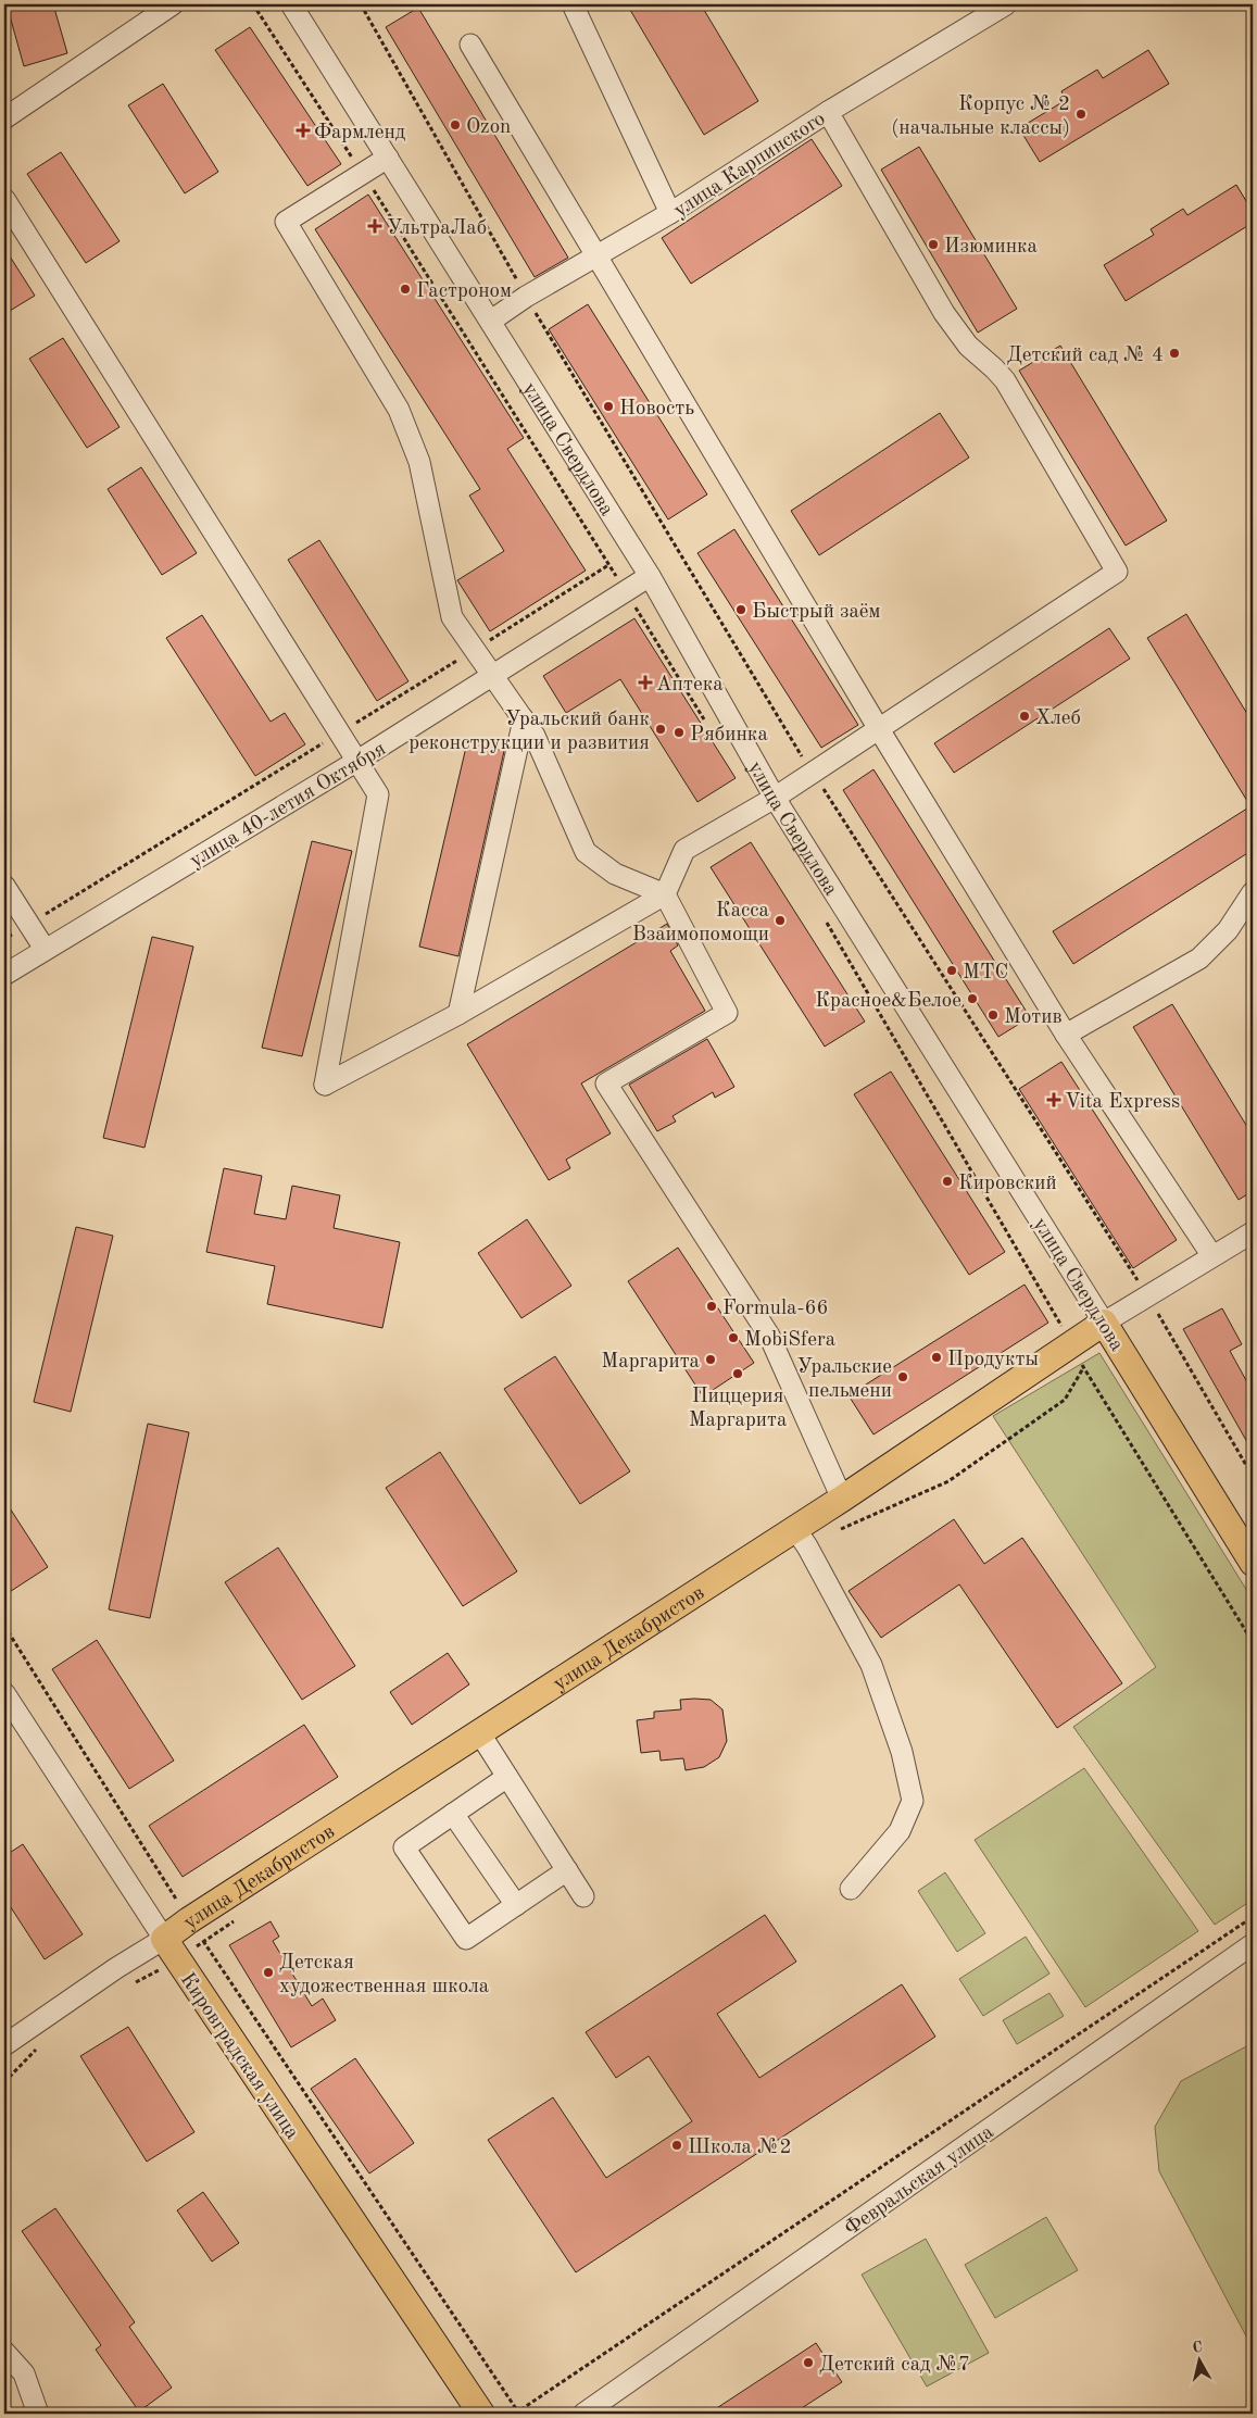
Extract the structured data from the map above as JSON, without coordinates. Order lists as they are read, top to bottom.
{
  "streets": {
    "main road": ["улица Свердлова", "улица Декабристов", "Кировградская улица"],
    "street": ["улица Карпинского", "улица 40-летия Октября", "Февральская улица"]
  },
  "crossings": [
    ["улица Карпинского", "улица Свердлова"],
    ["улица Свердлова", "улица 40-летия Октября"],
    ["улица Свердлова", "улица Декабристов"],
    ["улица Декабристов", "Кировградская улица"]
  ],
  "places": {
    "other": [
      "Корпус № 2 (начальные классы)",
      "Ozon",
      "Изюминка",
      "Гастроном",
      "Детский сад № 4",
      "Новость",
      "Быстрый заём",
      "Хлеб",
      "Уральский банк реконструкции и развития",
      "Рябинка",
      "Касса Взаимопомощи",
      "МТС",
      "Красное&Белое",
      "Мотив",
      "Кировский",
      "Formula-66",
      "MobiSfera",
      "Продукты",
      "Маргарита",
      "Пиццерия Маргарита",
      "Уральские пельмени",
      "Детская художественная школа",
      "Школа №2",
      "Детский сад №7"
    ],
    "health": [
      "Фармленд",
      "УльтраЛаб",
      "Аптека",
      "Vita Express"
    ]
  },
  "north": "top"
}
